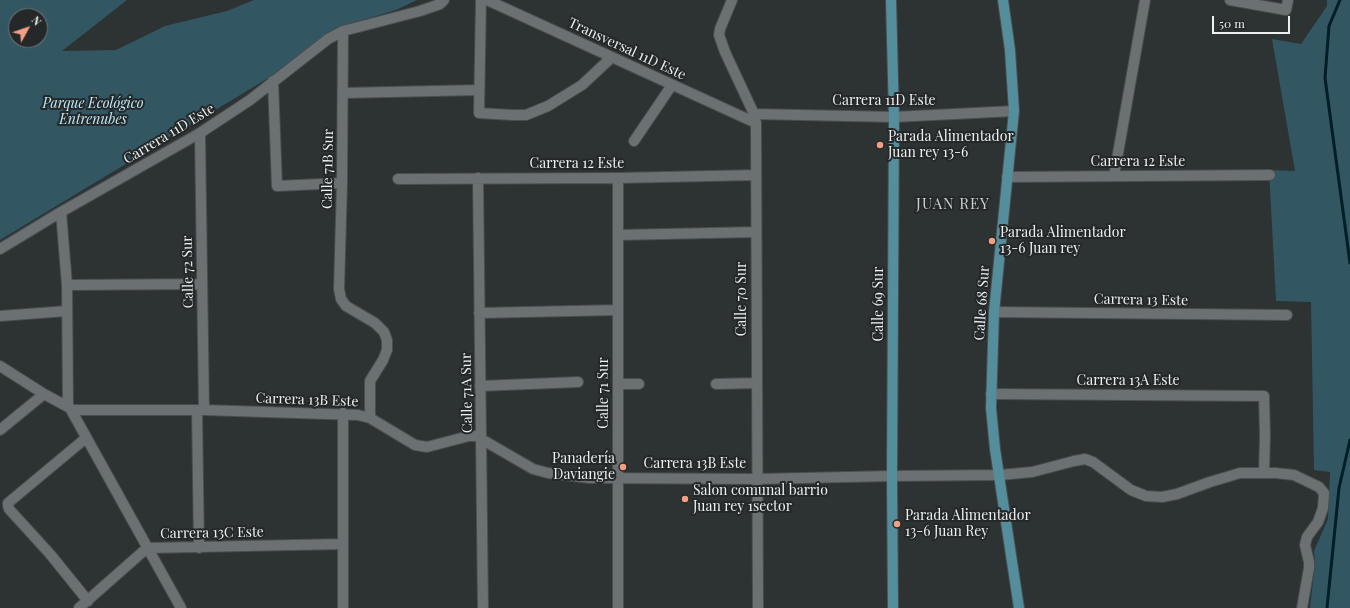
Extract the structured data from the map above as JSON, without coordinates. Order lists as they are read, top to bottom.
{
  "streets": {
    "street": [
      "Transversal 11D Este",
      "Carrera 11D Este",
      "Carrera 12 Este",
      "Calle 71B Sur",
      "Calle 72 Sur",
      "Calle 70 Sur",
      "Carrera 13 Este",
      "Calle 68 Sur",
      "Calle 69 Sur",
      "Carrera 13A Este",
      "Calle 71A Sur",
      "Calle 71 Sur",
      "Carrera 13B Este",
      "Carrera 13C Este"
    ]
  },
  "crossings": [
    ["Transversal 11D Este", "Carrera 11D Este"],
    ["Transversal 11D Este", "Calle 70 Sur"],
    ["Carrera 11D Este", "Calle 71B Sur"],
    ["Carrera 11D Este", "Calle 72 Sur"],
    ["Carrera 11D Este", "Calle 70 Sur"],
    ["Carrera 11D Este", "Calle 68 Sur"],
    ["Carrera 11D Este", "Calle 69 Sur"],
    ["Carrera 12 Este", "Calle 70 Sur"],
    ["Carrera 12 Este", "Calle 68 Sur"],
    ["Carrera 12 Este", "Calle 71A Sur"],
    ["Carrera 12 Este", "Calle 71 Sur"],
    ["Calle 71B Sur", "Carrera 13B Este"],
    ["Calle 72 Sur", "Carrera 13B Este"],
    ["Calle 72 Sur", "Carrera 13C Este"],
    ["Calle 70 Sur", "Carrera 13B Este"],
    ["Carrera 13 Este", "Calle 68 Sur"],
    ["Calle 68 Sur", "Carrera 13A Este"],
    ["Calle 68 Sur", "Carrera 13B Este"],
    ["Calle 69 Sur", "Carrera 13B Este"],
    ["Carrera 13A Este", "Carrera 13B Este"],
    ["Calle 71A Sur", "Carrera 13B Este"],
    ["Calle 71 Sur", "Carrera 13B Este"]
  ],
  "districts": ["JUAN REY"],
  "parks": ["Parque Ecológico Entrenubes"],
  "places": [
    "Parada Alimentador Juan rey 13-6",
    "Parada Alimentador 13-6 Juan rey",
    "Panadería Daviangie",
    "Salon comunal barrio Juan rey 1sector",
    "Parada Alimentador 13-6 Juan Rey"
  ],
  "scale_bar": "50 m",
  "north": "top right"
}
